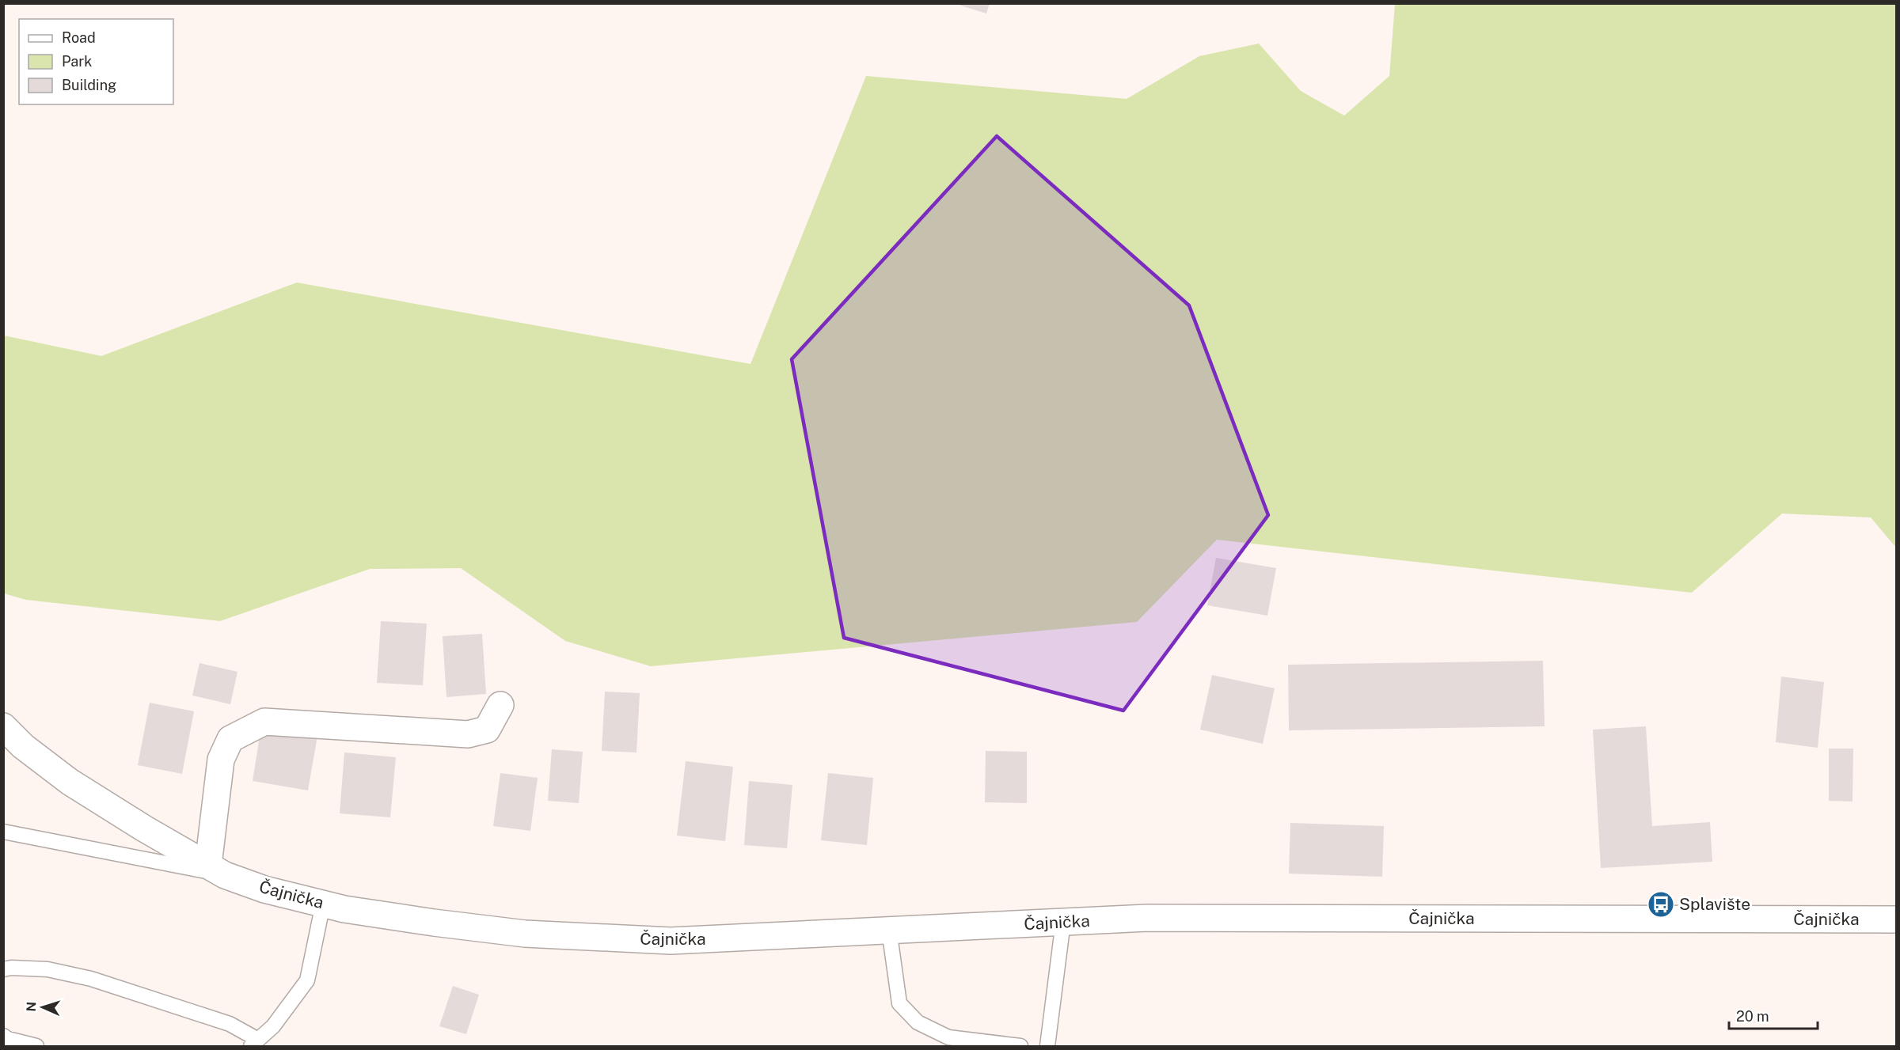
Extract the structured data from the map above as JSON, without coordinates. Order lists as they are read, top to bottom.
{
  "streets": {
    "main road": ["Čajnička"]
  },
  "places": {
    "bus stop": ["Splavište"]
  },
  "legend": ["Road", "Park", "Building"],
  "scale_bar": "20 m",
  "north": "left"
}
